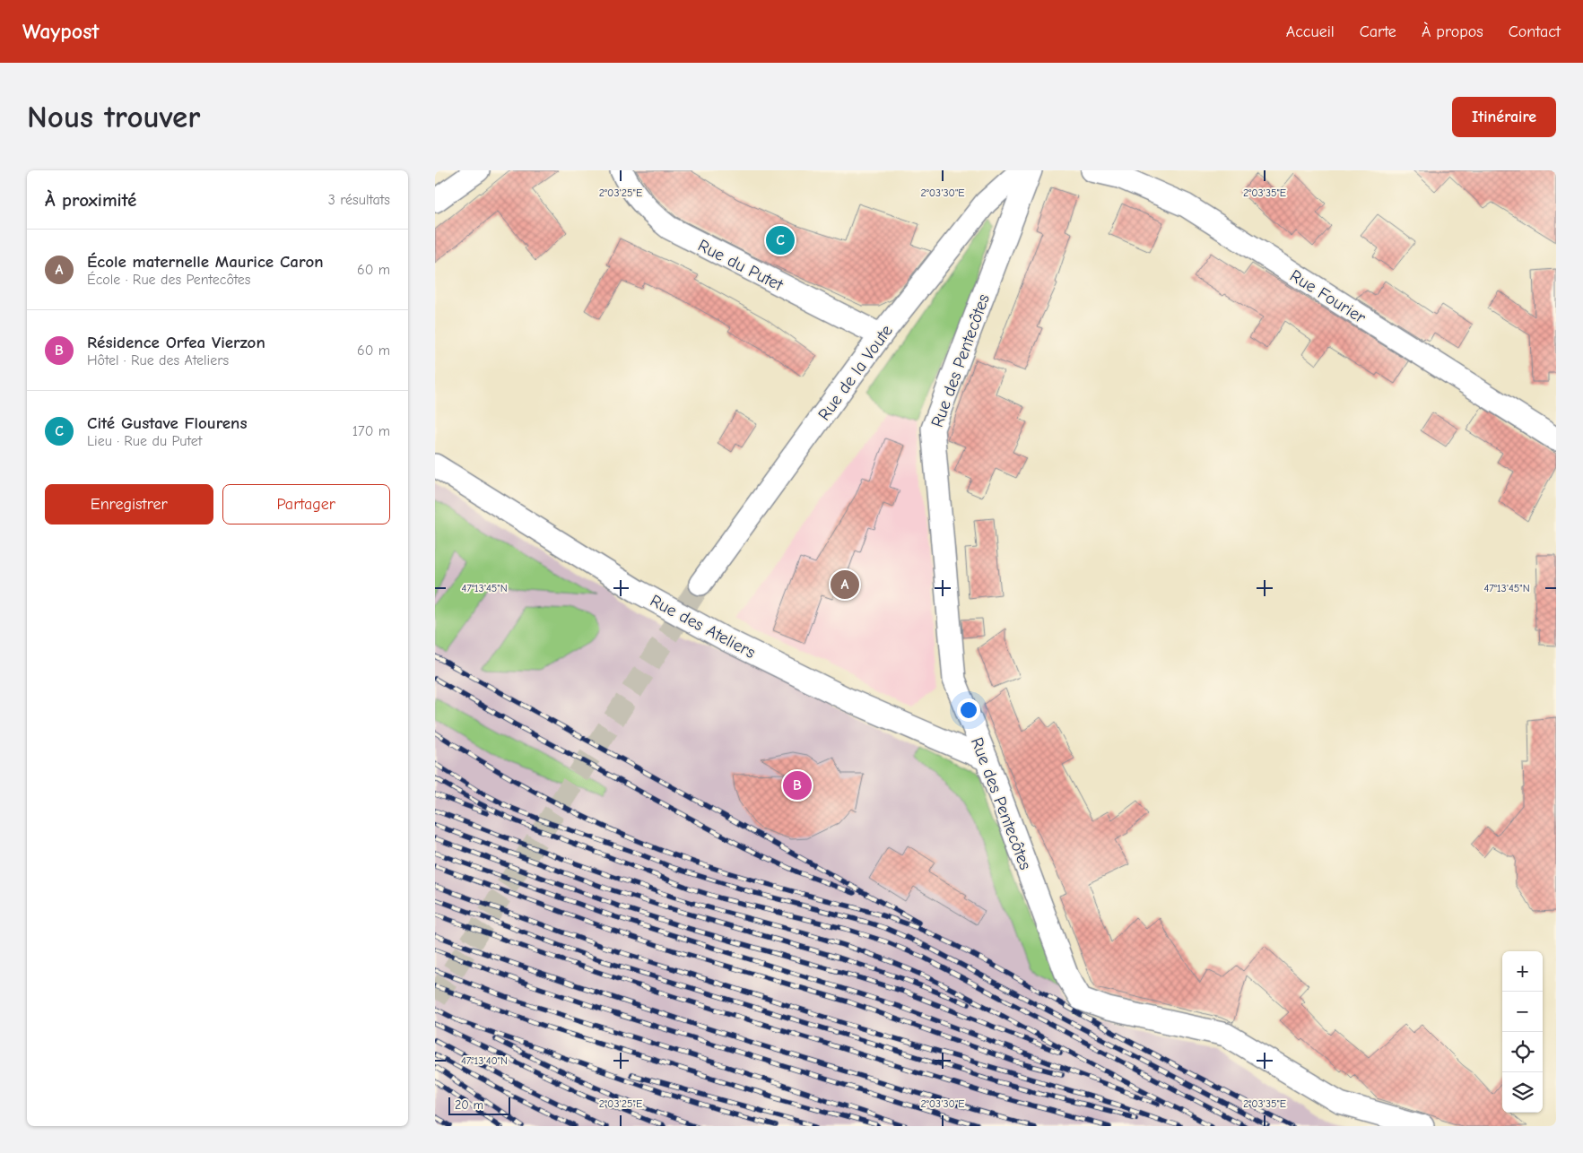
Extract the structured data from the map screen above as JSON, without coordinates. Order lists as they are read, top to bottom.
{
  "streets": {
    "street": [
      "Rue du Putet",
      "Rue Fourier",
      "Rue des Pentecôtes",
      "Rue de la Voute",
      "Rue des Ateliers"
    ]
  },
  "crossings": [
    ["Rue du Putet", "Rue de la Voute"],
    ["Rue des Pentecôtes", "Rue des Ateliers"]
  ],
  "scale_bar": "20 m",
  "page": {
    "header": "Waypost",
    "nav": [
      "Accueil",
      "Carte",
      "À propos",
      "Contact"
    ],
    "buttons": [
      "Itinéraire",
      ["Enregistrer", "Partager"]
    ],
    "title": "Nous trouver",
    "heading": ["À proximité", "3 résultats"],
    "pins": ["C", "A", "B"],
    "list": [
      {
        "mark": "A",
        "name": "École maternelle Maurice Caron",
        "note": "École · Rue des Pentecôtes",
        "value": "60 m"
      },
      {
        "mark": "B",
        "name": "Résidence Orfea Vierzon",
        "note": "Hôtel · Rue des Ateliers",
        "value": "60 m"
      },
      {
        "mark": "C",
        "name": "Cité Gustave Flourens",
        "note": "Lieu · Rue du Putet",
        "value": "170 m"
      }
    ],
    "map_buttons": ["+", "−"],
    "scale": "20 m"
  },
  "coordinates": [
    "2°03'25\"E",
    "2°03'30\"E",
    "2°03'35\"E",
    "47°13'45\"N",
    "47°13'40\"N"
  ]
}
